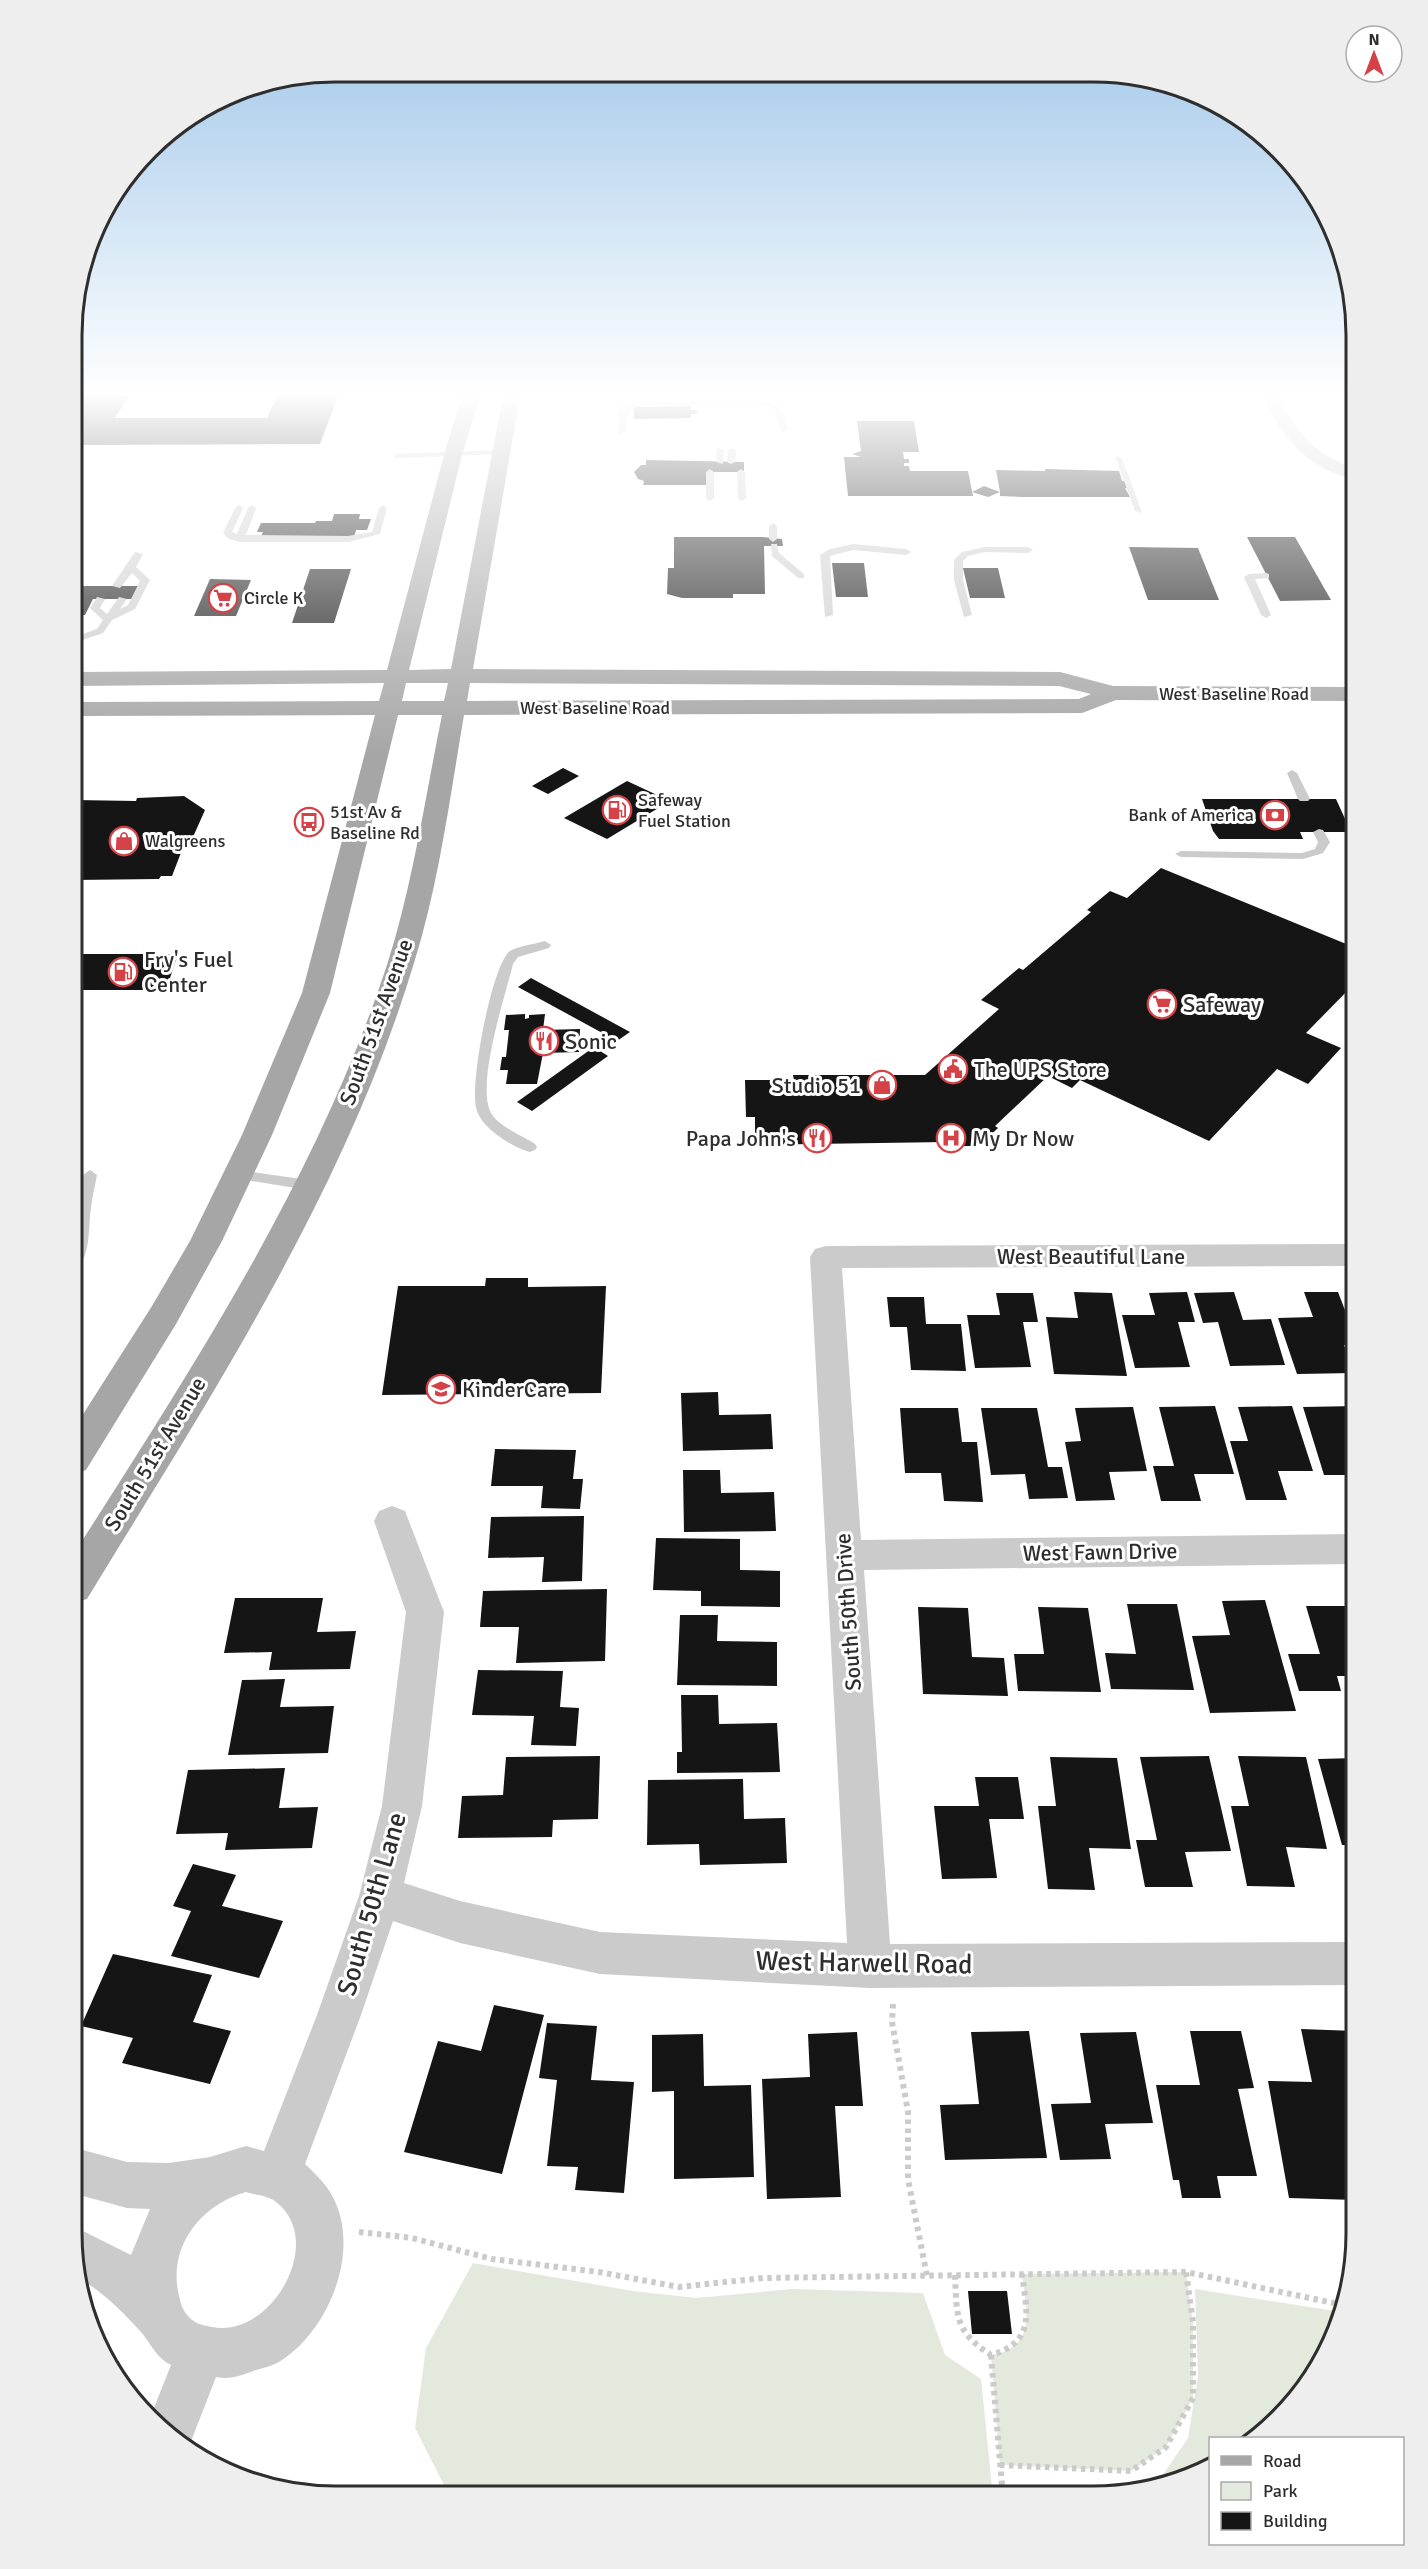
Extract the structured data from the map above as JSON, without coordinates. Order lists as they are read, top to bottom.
{
  "streets": {
    "main road": ["West Baseline Road", "South 51st Avenue"],
    "street": [
      "West Beautiful Lane",
      "West Fawn Drive",
      "South 50th Drive",
      "South 50th Lane",
      "West Harwell Road"
    ]
  },
  "crossings": [
    ["West Baseline Road", "South 51st Avenue"],
    ["West Beautiful Lane", "South 50th Drive"],
    ["West Fawn Drive", "South 50th Drive"],
    ["South 50th Drive", "West Harwell Road"],
    ["South 50th Lane", "West Harwell Road"]
  ],
  "places": {
    "supermarket": ["Circle K", "Safeway"],
    "fuel station": ["Safeway Fuel Station", "Fry's Fuel Center"],
    "bank": ["Bank of America"],
    "bus stop": ["51st Av & Baseline Rd"],
    "shop": ["Walgreens", "Studio 51"],
    "restaurant": ["Sonic", "Papa John's"],
    "public building": ["The UPS Store"],
    "hospital": ["My Dr Now"],
    "school or university": ["KinderCare"]
  },
  "legend": ["Road", "Park", "Building"],
  "north": "top"
}
